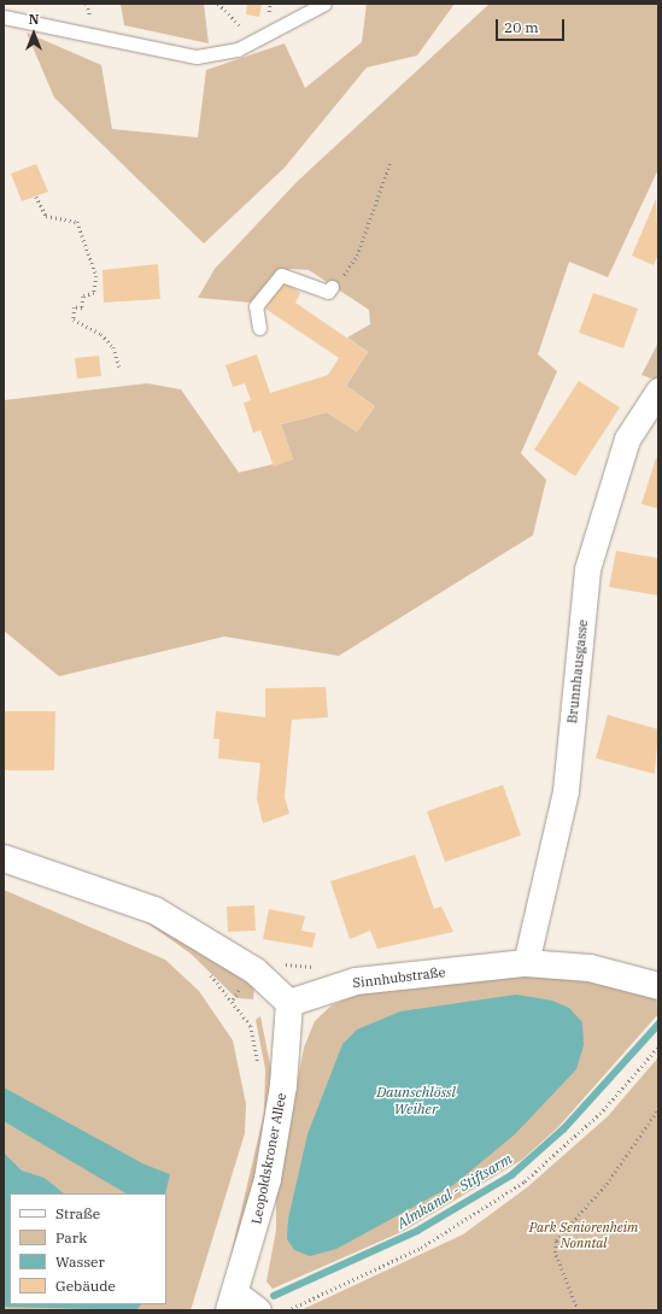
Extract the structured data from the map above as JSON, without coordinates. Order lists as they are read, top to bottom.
{
  "streets": {
    "street": ["Brunnhausgasse", "Sinnhubstraße", "Leopoldskroner Allee"]
  },
  "crossings": [
    ["Brunnhausgasse", "Sinnhubstraße"],
    ["Sinnhubstraße", "Leopoldskroner Allee"]
  ],
  "water": ["Daunschlössl Weiher", "Almkanal - Stiftsarm"],
  "parks": ["Park Seniorenheim Nonntal"],
  "legend": [
    "Straße",
    "Park",
    "Wasser",
    "Gebäude"
  ],
  "scale_bar": "20 m",
  "north": "top"
}
